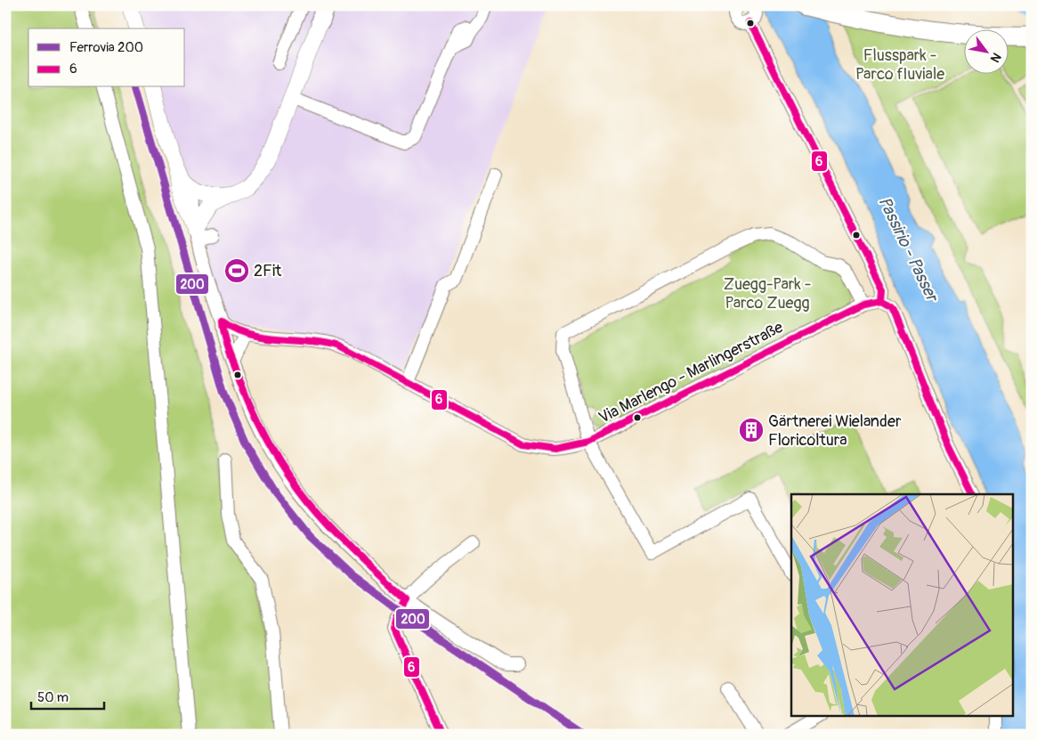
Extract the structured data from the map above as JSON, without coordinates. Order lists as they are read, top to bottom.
{
  "streets": {
    "street": ["Via Marlengo - Marlingerstraße"]
  },
  "water": ["Passirio - Passer"],
  "parks": ["Flusspark - Parco fluviale", "Zuegg-Park - Parco Zuegg"],
  "places": {
    "sports": ["2Fit"],
    "building": ["Gärtnerei Wielander Floricoltura"]
  },
  "lines": ["transit line 6", "rail line 200"],
  "legend": ["Ferrovia 200", "6"],
  "scale_bar": "50 m",
  "north": "bottom right"
}
